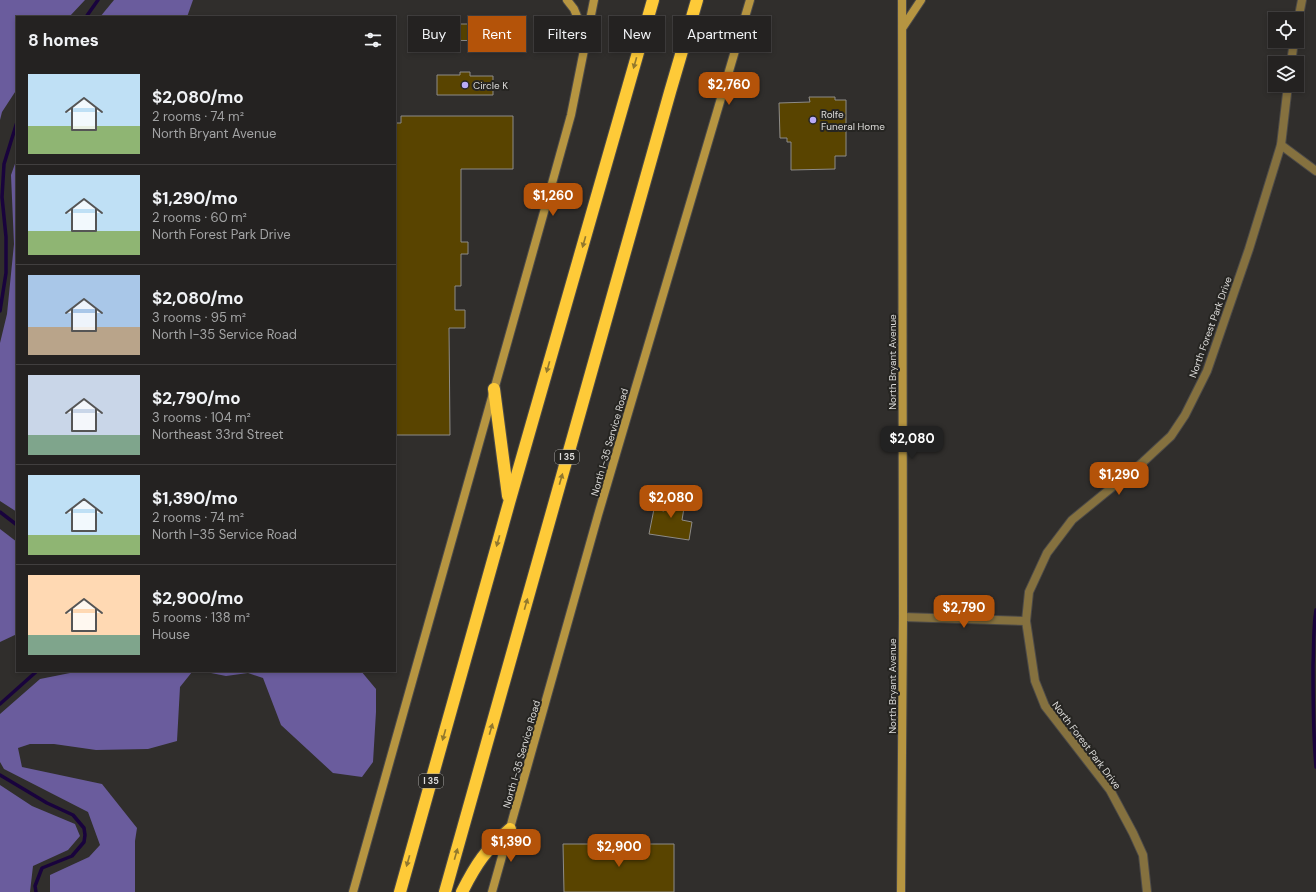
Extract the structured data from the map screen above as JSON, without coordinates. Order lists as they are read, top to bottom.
{
  "streets": {
    "highway": ["I 35"],
    "main road": ["North Bryant Avenue", "North I-35 Service Road"],
    "street": ["North Forest Park Drive"]
  },
  "places": ["Circle K", "Rolfe Funeral Home"],
  "page": {
    "chip": [
      "Buy",
      "Rent",
      "Filters",
      "New",
      "Apartment"
    ],
    "heading": "8 homes",
    "list": [
      {
        "name": "$2,080/mo",
        "note": "2 rooms · 74 m² · North Bryant Avenue"
      },
      {
        "name": "$1,290/mo",
        "note": "2 rooms · 60 m² · North Forest Park Drive"
      },
      {
        "name": "$2,080/mo",
        "note": "3 rooms · 95 m² · North I-35 Service Road"
      },
      {
        "name": "$2,790/mo",
        "note": "3 rooms · 104 m² · Northeast 33rd Street"
      },
      {
        "name": "$1,390/mo",
        "note": "2 rooms · 74 m² · North I-35 Service Road"
      },
      {
        "name": "$2,900/mo",
        "note": "5 rooms · 138 m² · House"
      }
    ],
    "price": [
      "$2,760",
      "$1,260",
      "$2,080",
      "$1,290",
      "$2,080",
      "$2,790",
      "$1,390",
      "$2,900"
    ]
  }
}
